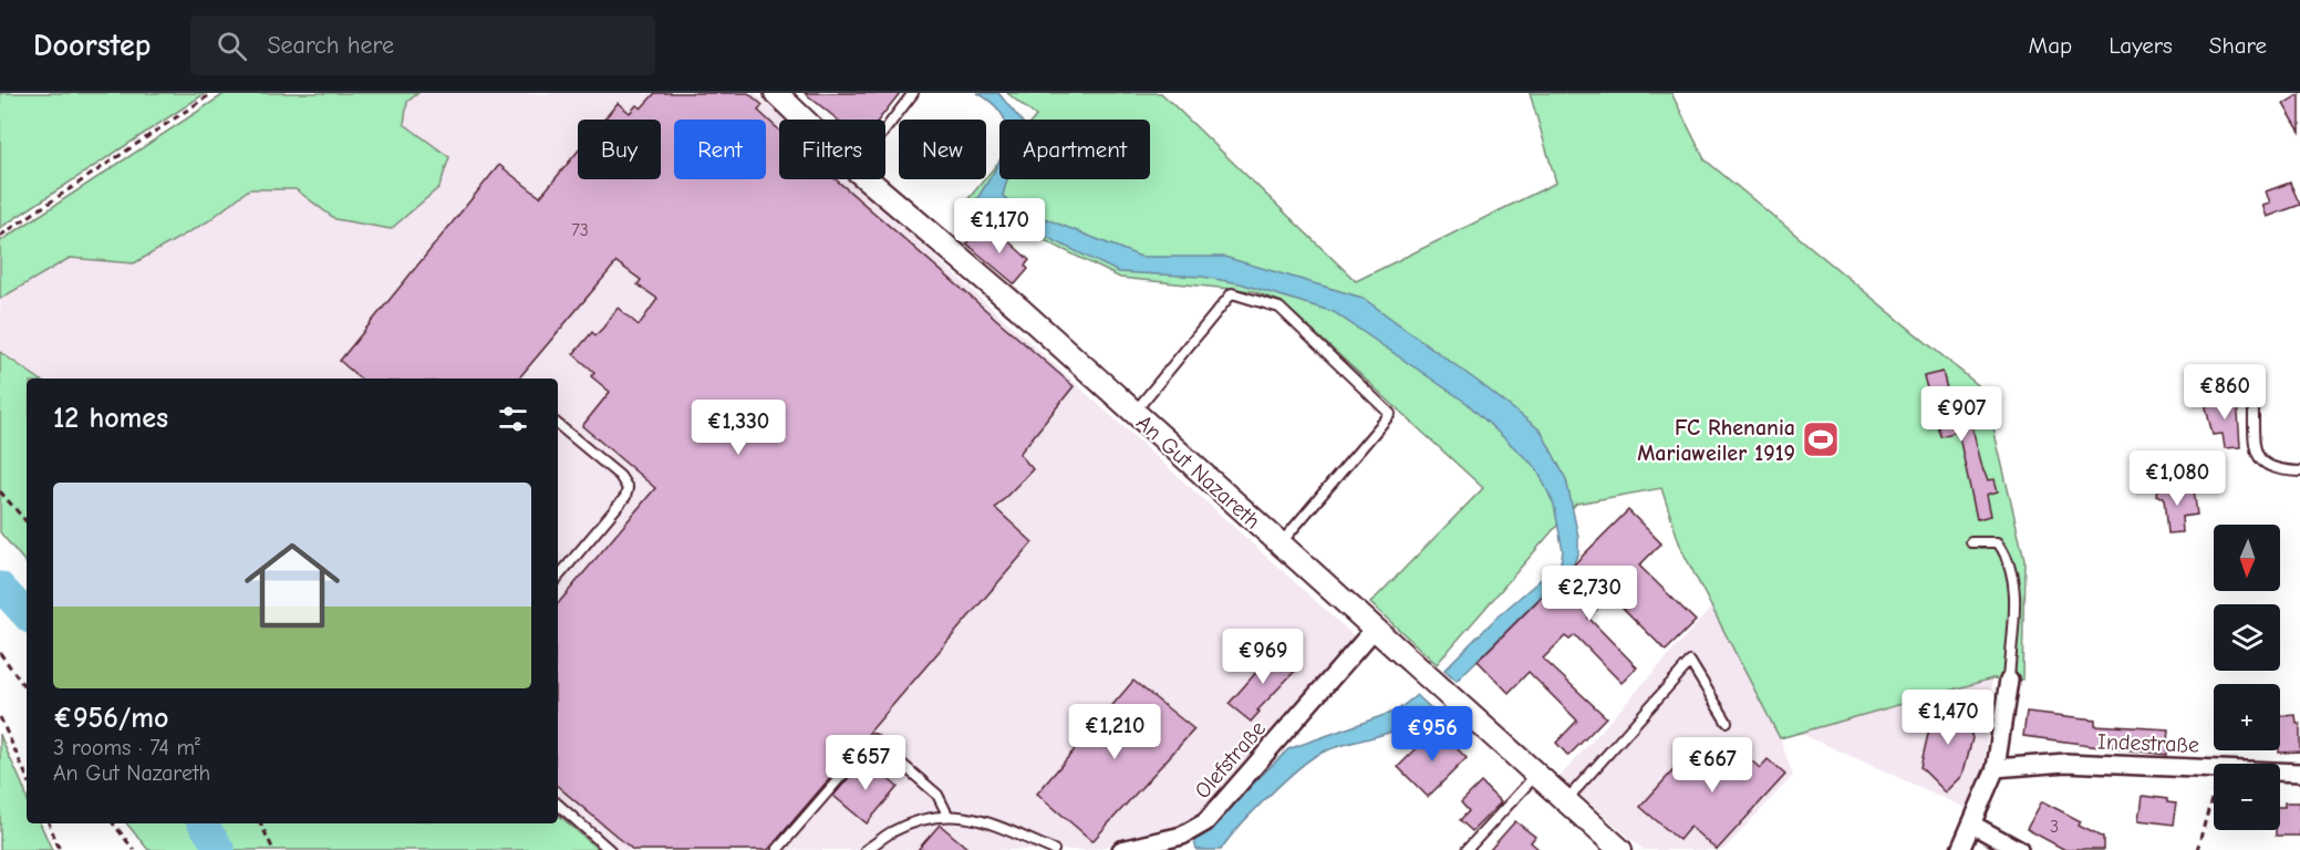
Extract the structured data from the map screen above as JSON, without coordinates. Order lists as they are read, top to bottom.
{
  "streets": {
    "main road": ["An Gut Nazareth"],
    "street": ["Indestraße", "Olefstraße"]
  },
  "crossings": [
    ["An Gut Nazareth", "Olefstraße"]
  ],
  "places": {
    "sports": ["FC Rhenania Mariaweiler 1919"]
  },
  "house_numbers": ["73", "3"],
  "north": "bottom",
  "page": {
    "header": "Doorstep",
    "search": "Search here",
    "nav": ["Map", "Layers", "Share"],
    "chip": [
      "Buy",
      "Rent",
      "Filters",
      "New",
      "Apartment"
    ],
    "price": [
      "€1,170",
      "€860",
      "€907",
      "€1,330",
      "€1,080",
      "€2,730",
      "€969",
      "€1,470",
      "€1,210",
      "€956",
      "€657",
      "€667"
    ],
    "heading": "12 homes",
    "list": [
      {
        "name": "€956/mo",
        "note": "3 rooms · 74 m² · An Gut Nazareth"
      }
    ],
    "map_buttons": ["+", "−"]
  }
}
